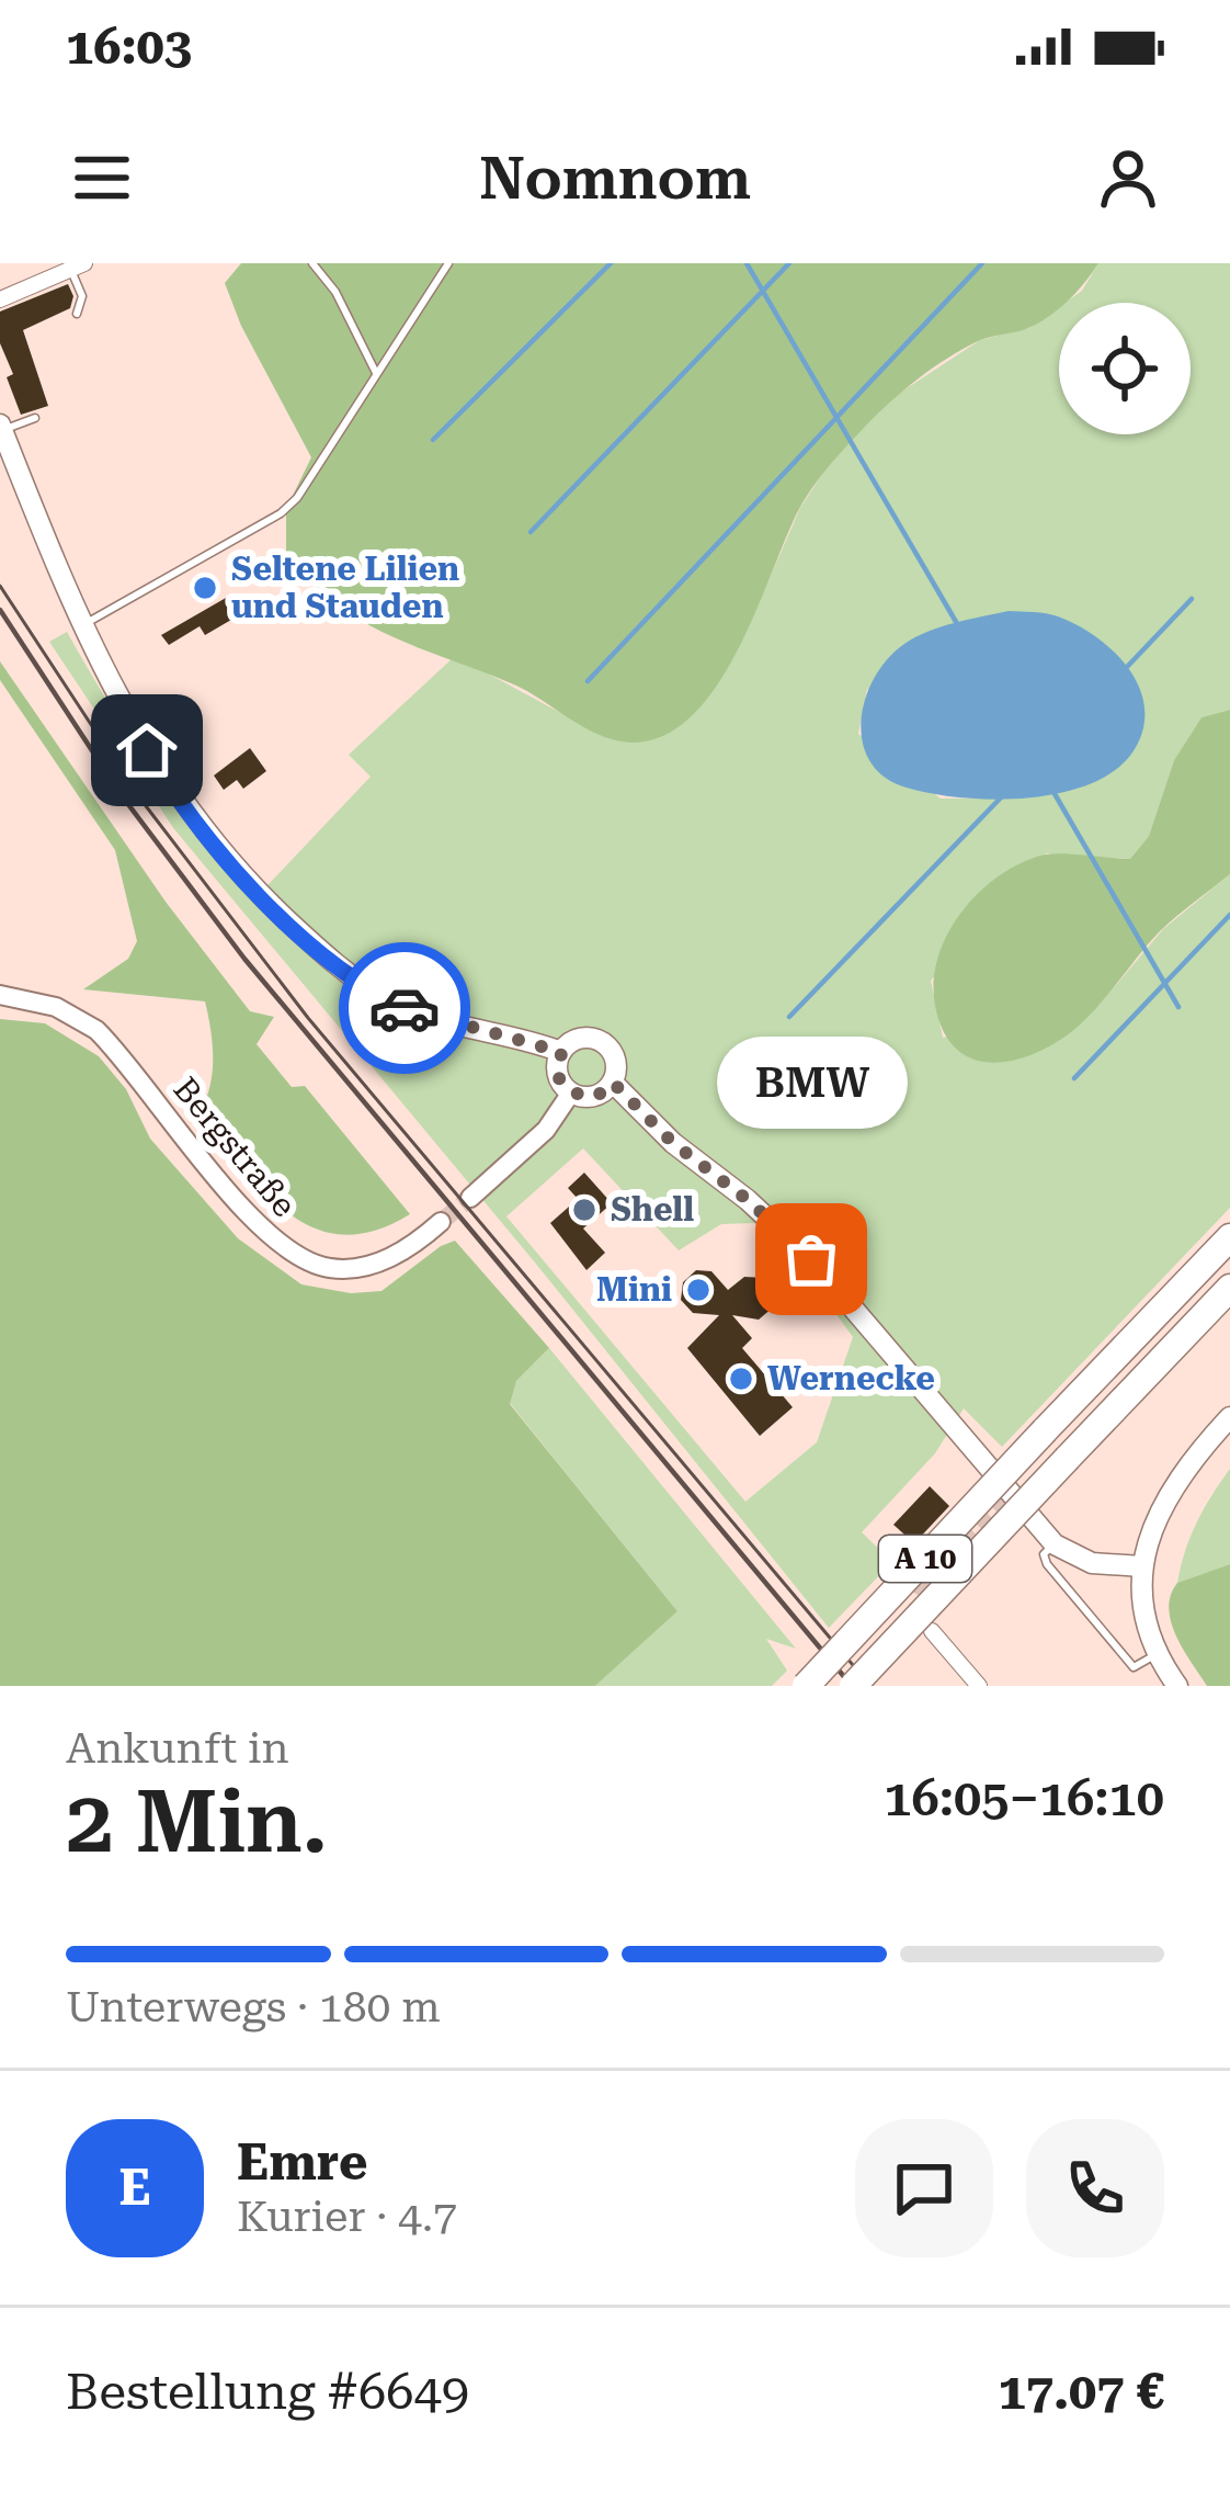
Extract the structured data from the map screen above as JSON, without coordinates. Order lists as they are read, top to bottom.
{
  "streets": {
    "highway": ["A 10"],
    "street": ["Bergstraße"]
  },
  "places": [
    "Seltene Lilien und Stauden",
    "Shell",
    "BMW",
    "Mini",
    "Wernecke"
  ],
  "page": {
    "status": "16:03",
    "header": "Nomnom",
    "bubble": "BMW",
    "heading": ["2 Min.", "Ankunft in", "16:05–16:10"],
    "panel": [
      "Emre",
      "Kurier · 4.7",
      "Bestellung #6649",
      "17.07 €"
    ],
    "bar": "Unterwegs · 180 m",
    "round": "E"
  }
}
